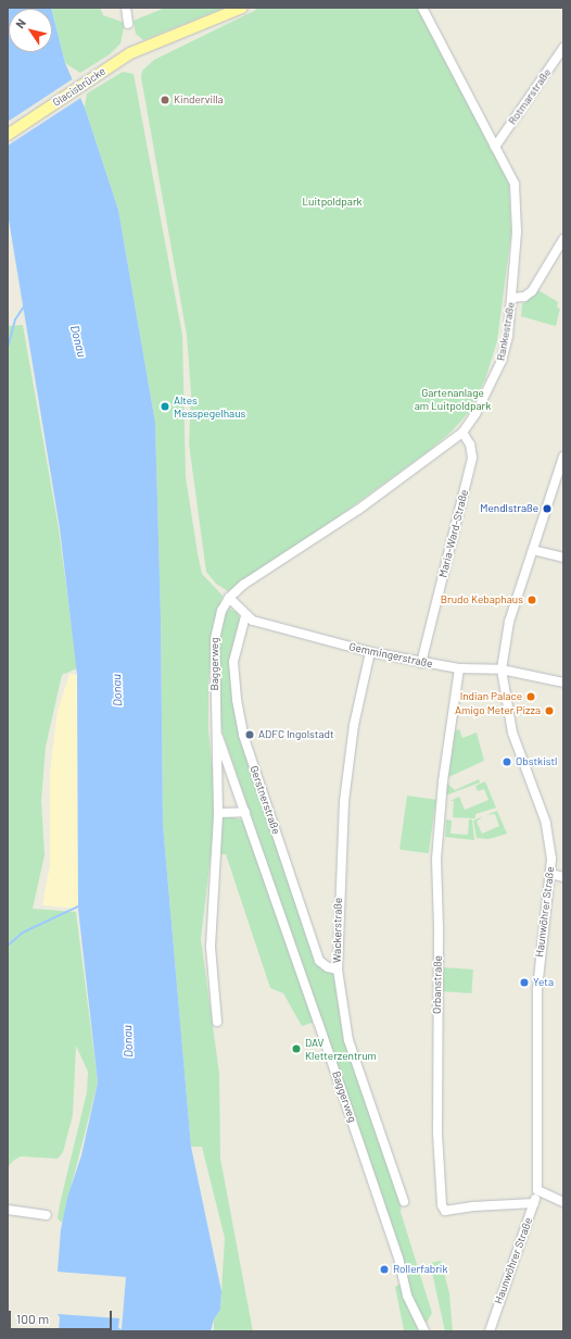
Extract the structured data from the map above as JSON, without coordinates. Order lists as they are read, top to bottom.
{
  "streets": {
    "main road": ["Glacisbrücke"],
    "street": [
      "Rotmarstraße",
      "Rankestraße",
      "Maria-Ward-Straße",
      "Gemmingerstraße",
      "Baggerweg",
      "Gerstnerstraße",
      "Haunwöhrer Straße",
      "Wackerstraße",
      "Orbanstraße"
    ]
  },
  "crossings": [
    ["Rotmarstraße", "Rankestraße"],
    ["Rankestraße", "Maria-Ward-Straße"],
    ["Rankestraße", "Gemmingerstraße"],
    ["Rankestraße", "Baggerweg"],
    ["Maria-Ward-Straße", "Gemmingerstraße"],
    ["Gemmingerstraße", "Baggerweg"],
    ["Gemmingerstraße", "Gerstnerstraße"],
    ["Gemmingerstraße", "Haunwöhrer Straße"],
    ["Gemmingerstraße", "Wackerstraße"],
    ["Gemmingerstraße", "Orbanstraße"],
    ["Gerstnerstraße", "Wackerstraße"],
    ["Haunwöhrer Straße", "Orbanstraße"]
  ],
  "water": ["Donau"],
  "parks": ["Luitpoldpark", "Gartenanlage am Luitpoldpark"],
  "places": [
    "Kindervilla",
    "Altes Messpegelhaus",
    "Mendlstraße",
    "Brudo Kebaphaus",
    "Indian Palace",
    "Amigo Meter Pizza",
    "ADFC Ingolstadt",
    "Obstkistl",
    "Yeta",
    "DAV Kletterzentrum",
    "Rollerfabrik"
  ],
  "scale_bar": "100 m",
  "north": "top left"
}
